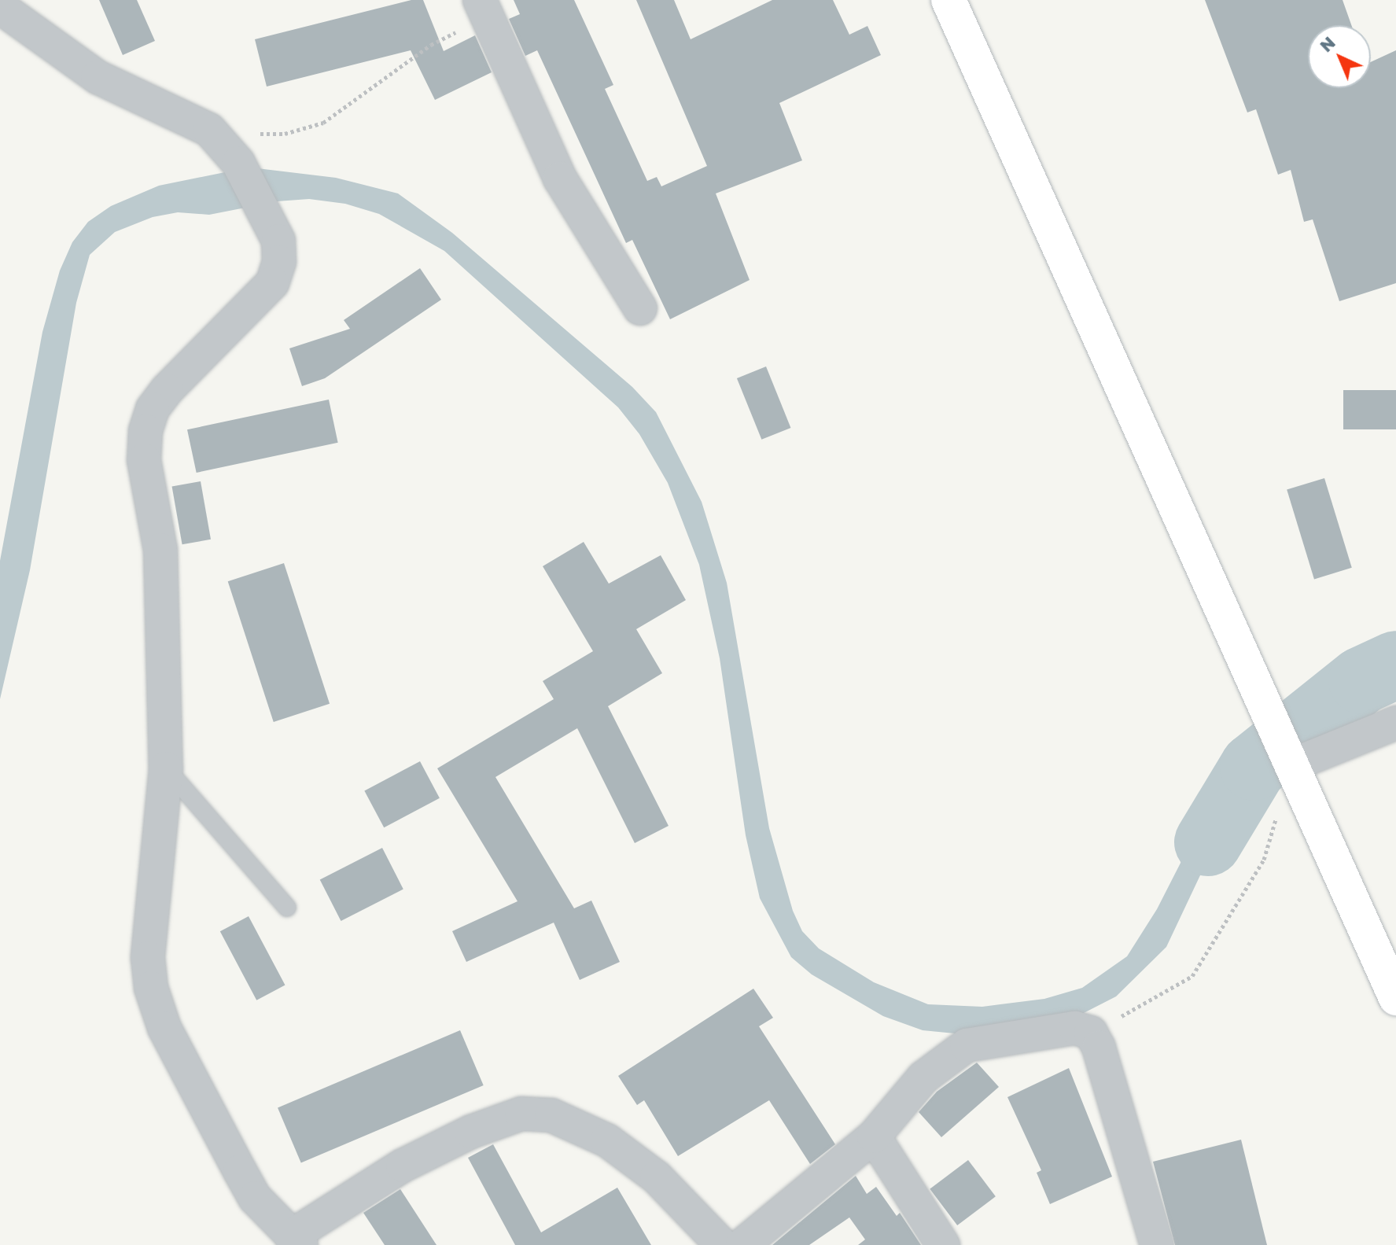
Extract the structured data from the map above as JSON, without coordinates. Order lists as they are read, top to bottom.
{
  "north": "top left"
}
